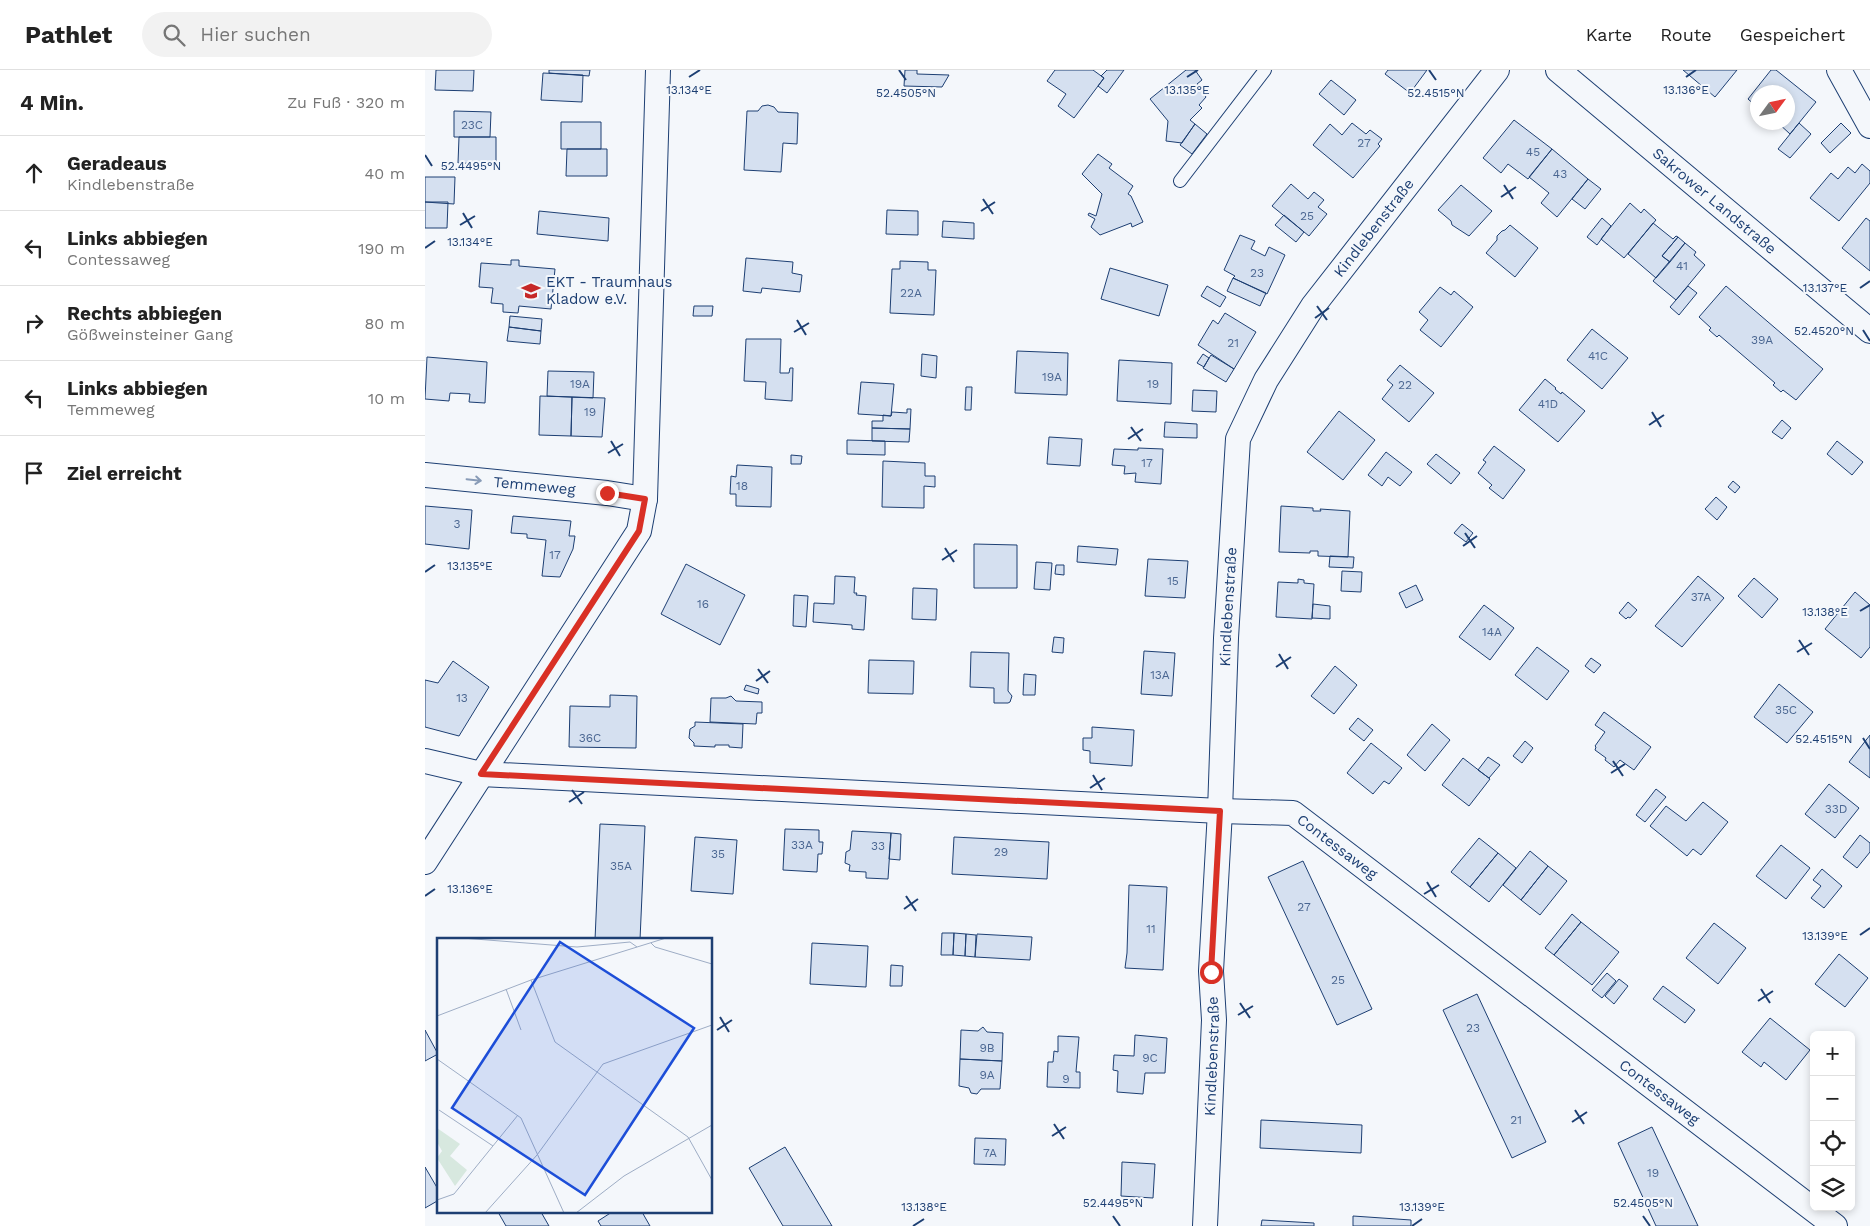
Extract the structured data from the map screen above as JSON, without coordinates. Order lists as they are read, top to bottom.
{
  "streets": {
    "street": [
      "Sakrower Landstraße",
      "Kindlebenstraße",
      "Temmeweg",
      "Contessaweg"
    ]
  },
  "crossings": [
    ["Kindlebenstraße", "Contessaweg"]
  ],
  "one_way": ["Temmeweg"],
  "places": {
    "school or university": ["EKT - Traumhaus Kladow e.V."]
  },
  "house_numbers": [
    "23C",
    "27",
    "45",
    "43",
    "25",
    "41",
    "23",
    "22A",
    "39A",
    "21",
    "41C",
    "19A",
    "19A",
    "19",
    "22",
    "41D",
    "19",
    "17",
    "18",
    "3",
    "17",
    "15",
    "37A",
    "16",
    "14A",
    "13A",
    "13",
    "35C",
    "36C",
    "33D",
    "33A",
    "33",
    "29",
    "35",
    "35A",
    "27",
    "11",
    "25",
    "23",
    "9B",
    "9C",
    "9A",
    "9",
    "21",
    "7A",
    "19"
  ],
  "north": "top right",
  "page": {
    "header": "Pathlet",
    "search": "Hier suchen",
    "nav": ["Karte", "Route", "Gespeichert"],
    "heading": ["4 Min.", "Zu Fuß · 320 m"],
    "list": [
      ["Geradeaus", "Kindlebenstraße", "40 m"],
      ["Links abbiegen", "Contessaweg", "190 m"],
      ["Rechts abbiegen", "Gößweinsteiner Gang", "80 m"],
      ["Links abbiegen", "Temmeweg", "10 m"],
      "Ziel erreicht"
    ],
    "map_buttons": ["+", "−"]
  },
  "coordinates": [
    "13.134°E",
    "13.135°E",
    "13.136°E",
    "52.4515°N",
    "52.4505°N",
    "52.4495°N",
    "13.137°E",
    "52.4520°N",
    "13.138°E",
    "13.139°E"
  ]
}
